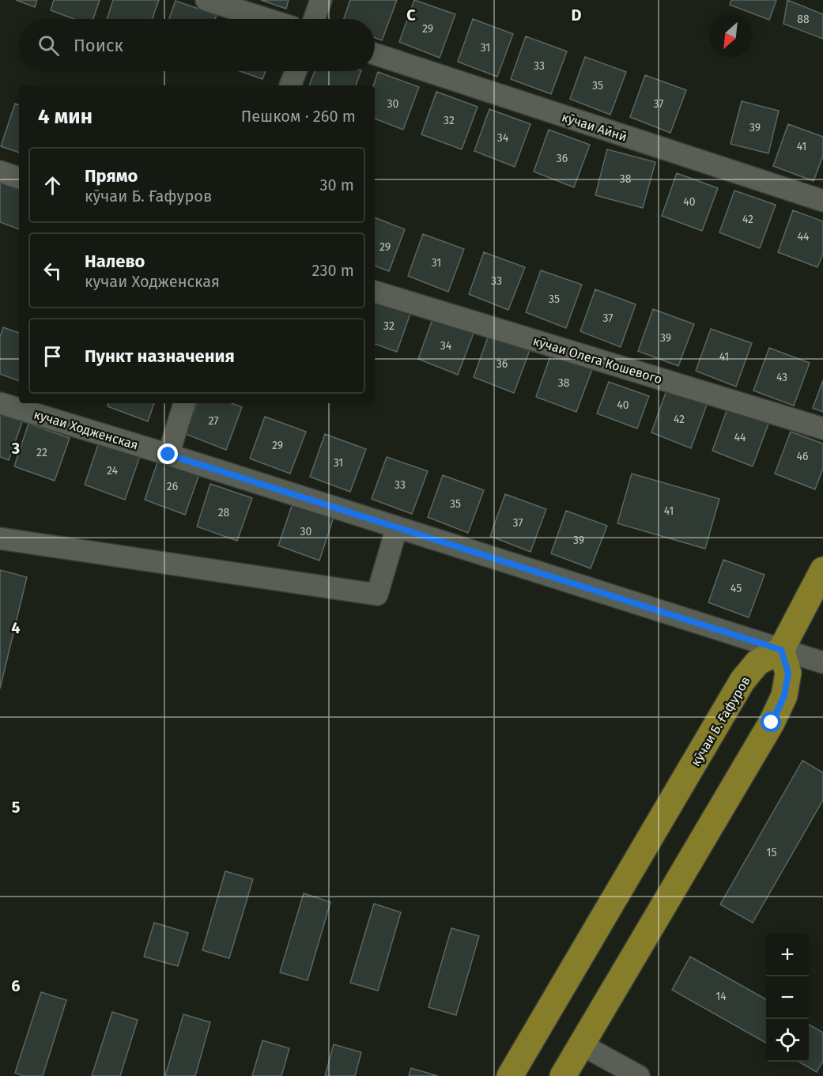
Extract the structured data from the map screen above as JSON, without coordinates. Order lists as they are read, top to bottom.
{
  "streets": {
    "main road": ["кӯчаи Б. Ғафуров"],
    "street": ["кӯчаи Айнӣ", "кӯчаи Олега Кошевого", "кучаи Ходженская"]
  },
  "crossings": [
    ["кучаи Ходженская", "кӯчаи Б. Ғафуров"]
  ],
  "house_numbers": [
    "88",
    "29",
    "31",
    "33",
    "35",
    "30",
    "37",
    "32",
    "39",
    "34",
    "41",
    "36",
    "38",
    "40",
    "42",
    "44",
    "29",
    "31",
    "33",
    "35",
    "37",
    "32",
    "39",
    "34",
    "41",
    "36",
    "43",
    "38",
    "40",
    "42",
    "27",
    "44",
    "29",
    "22",
    "46",
    "31",
    "24",
    "33",
    "26",
    "35",
    "41",
    "28",
    "37",
    "30",
    "39",
    "45",
    "15",
    "14"
  ],
  "north": "bottom left",
  "page": {
    "search": "Поиск",
    "heading": ["4 мин", "Пешком · 260 m"],
    "list": [
      ["Прямо", "кӯчаи Б. Ғафуров", "30 m"],
      ["Налево", "кучаи Ходженская", "230 m"],
      "Пункт назначения"
    ],
    "map_buttons": ["+", "−"]
  },
  "grid": {
    "columns": ["C", "D"],
    "rows": [
      "3",
      "4",
      "5",
      "6"
    ]
  }
}
